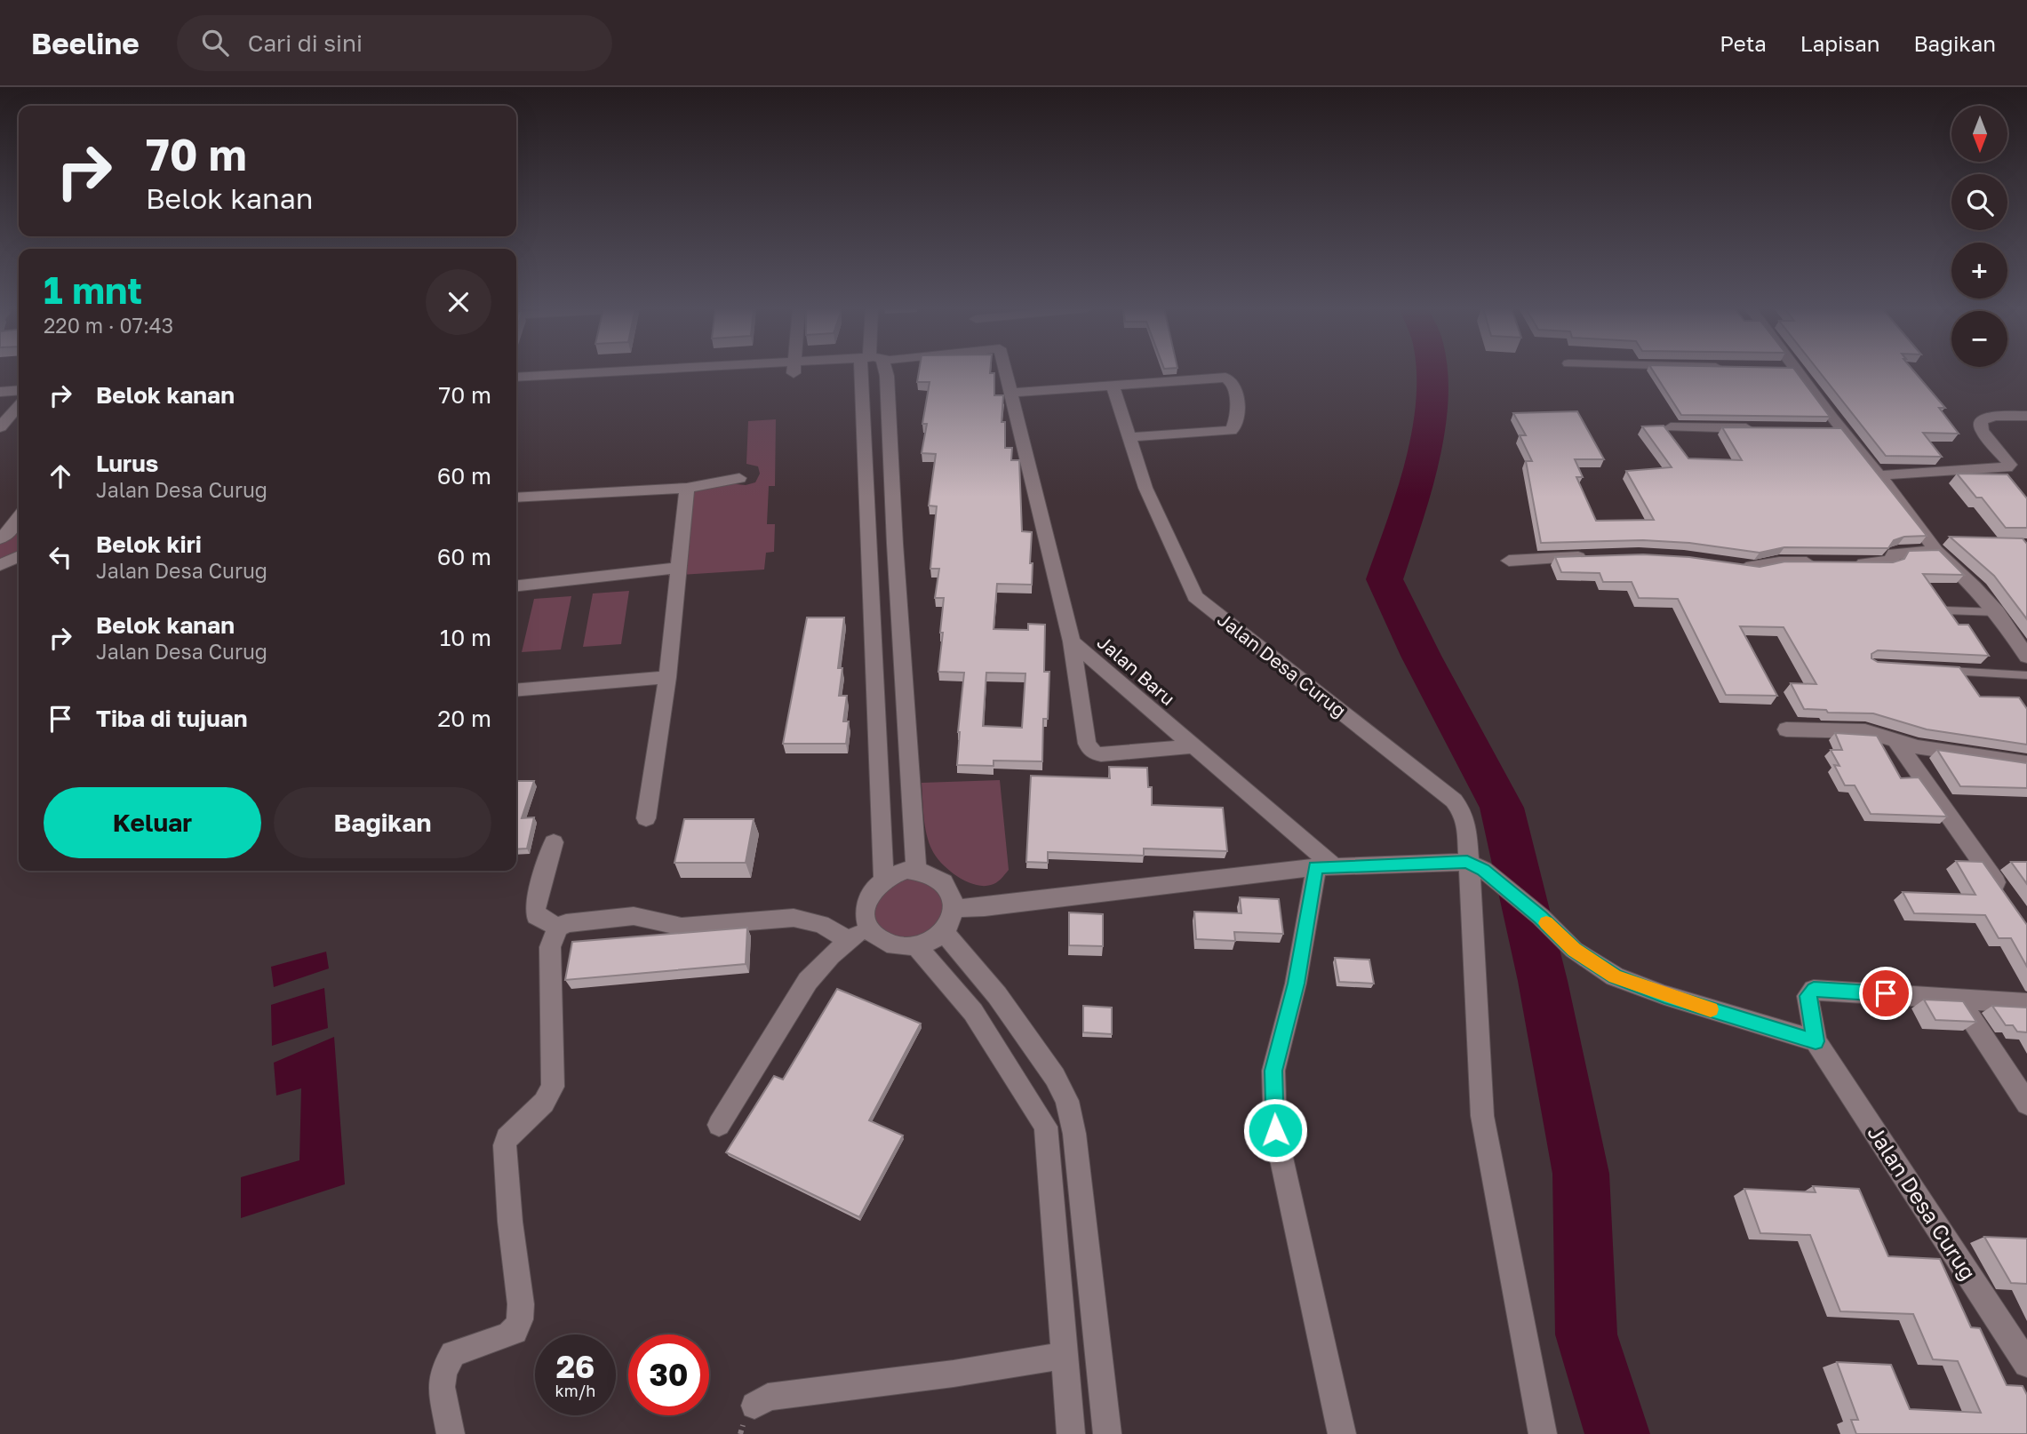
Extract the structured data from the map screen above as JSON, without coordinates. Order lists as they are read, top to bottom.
{
  "streets": {
    "street": ["Jalan Desa Curug", "Jalan Baru"]
  },
  "north": "bottom",
  "page": {
    "header": "Beeline",
    "search": "Cari di sini",
    "nav": ["Peta", "Lapisan", "Bagikan"],
    "map_buttons": ["+", "−"],
    "turn": ["70 m", "Belok kanan"],
    "heading": ["1 mnt", "220 m · 07:43"],
    "list": [
      {
        "name": "Belok kanan",
        "value": "70 m"
      },
      {
        "name": "Lurus",
        "note": "Jalan Desa Curug",
        "value": "60 m"
      },
      {
        "name": "Belok kiri",
        "note": "Jalan Desa Curug",
        "value": "60 m"
      },
      {
        "name": "Belok kanan",
        "note": "Jalan Desa Curug",
        "value": "10 m"
      },
      {
        "name": "Tiba di tujuan",
        "value": "20 m"
      }
    ],
    "buttons": ["Keluar", "Bagikan"],
    "speed": "26 km/h",
    "limit": "30"
  }
}
